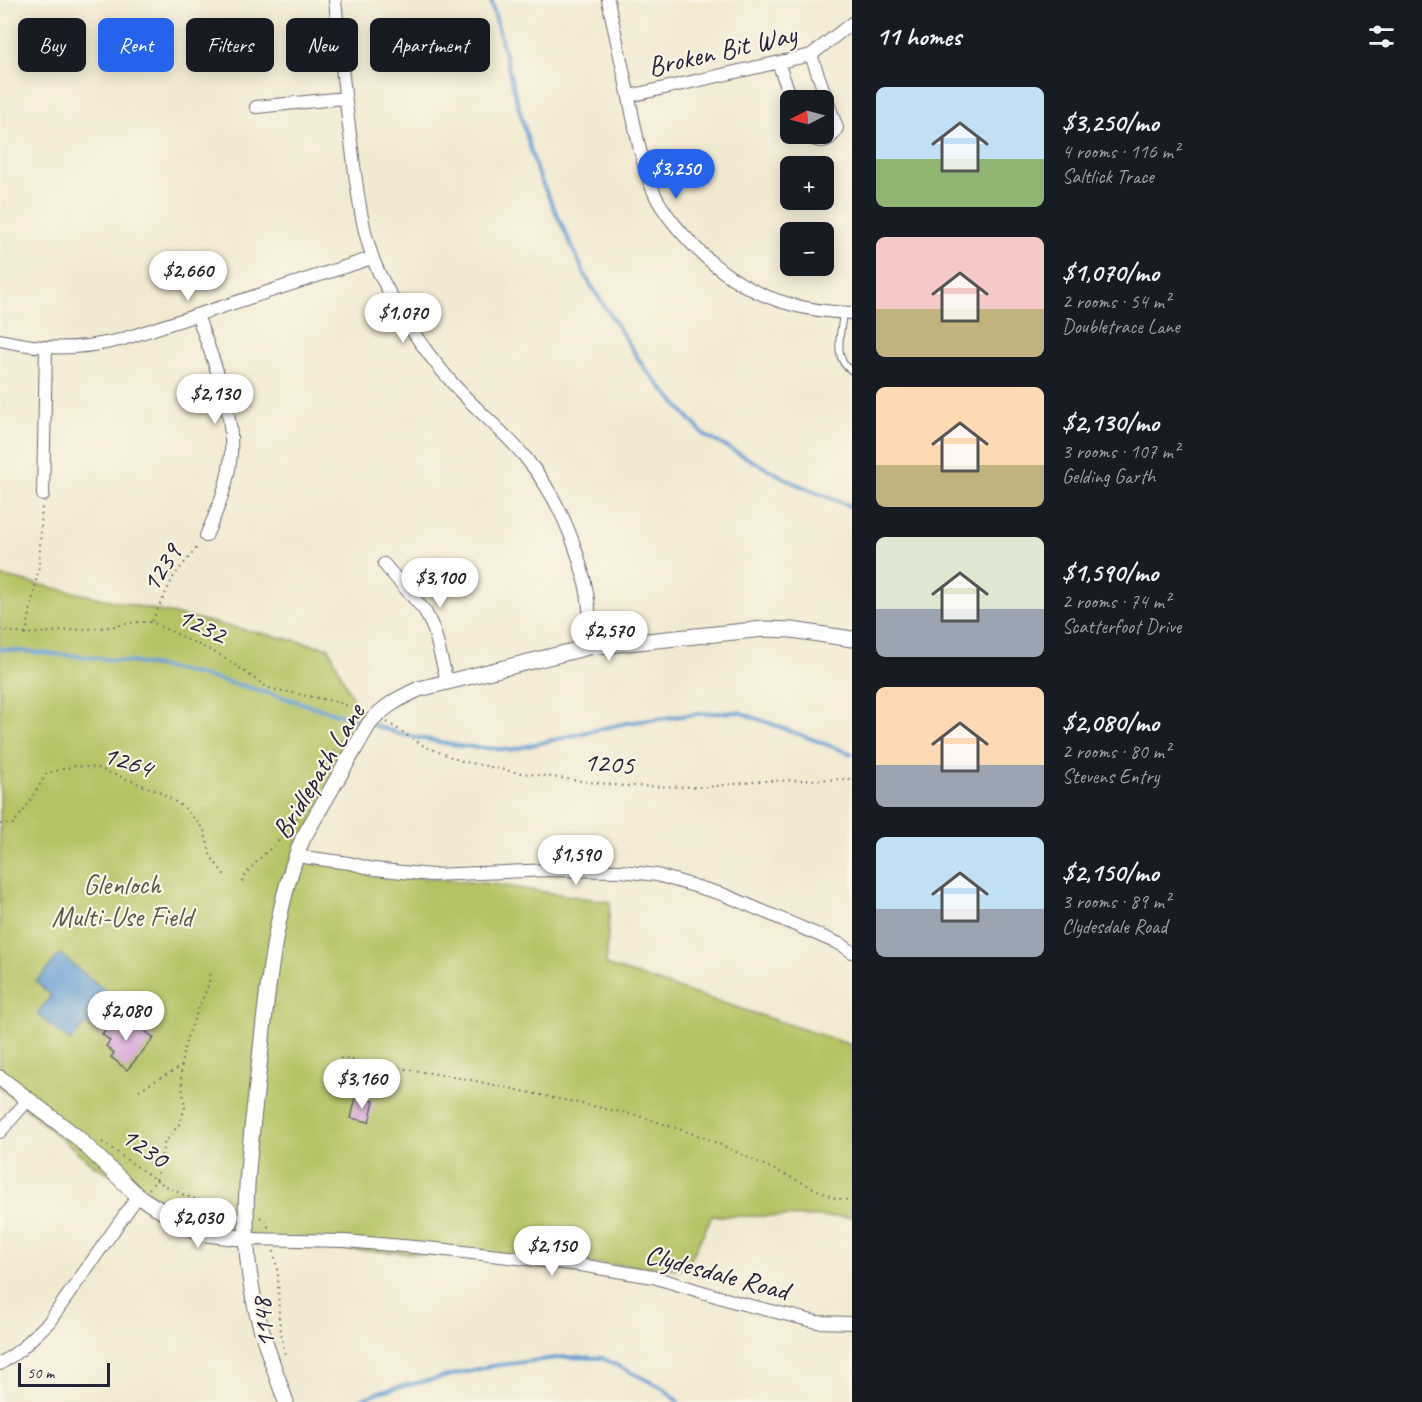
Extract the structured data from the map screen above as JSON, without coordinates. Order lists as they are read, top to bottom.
{
  "streets": {
    "street": ["Broken Bit Way", "Bridlepath Lane", "Clydesdale Road"],
    "path": [
      "1239",
      "1232",
      "1264",
      "1205",
      "1230",
      "1148"
    ]
  },
  "crossings": [
    ["1239", "1232"],
    ["1232", "1205"],
    ["1232", "Bridlepath Lane"],
    ["1205", "Bridlepath Lane"],
    ["Bridlepath Lane", "1230"],
    ["Bridlepath Lane", "Clydesdale Road"],
    ["1230", "Clydesdale Road"],
    ["1230", "1148"],
    ["Clydesdale Road", "1148"]
  ],
  "parks": ["Glenloch Multi-Use Field"],
  "scale_bar": "50 m",
  "north": "left",
  "page": {
    "heading": "11 homes",
    "chip": [
      "Buy",
      "Rent",
      "Filters",
      "New",
      "Apartment"
    ],
    "list": [
      {
        "name": "$3,250/mo",
        "note": "4 rooms · 116 m² · Saltlick Trace"
      },
      {
        "name": "$1,070/mo",
        "note": "2 rooms · 54 m² · Doubletrace Lane"
      },
      {
        "name": "$2,130/mo",
        "note": "3 rooms · 107 m² · Gelding Garth"
      },
      {
        "name": "$1,590/mo",
        "note": "2 rooms · 74 m² · Scatterfoot Drive"
      },
      {
        "name": "$2,080/mo",
        "note": "2 rooms · 80 m² · Stevens Entry"
      },
      {
        "name": "$2,150/mo",
        "note": "3 rooms · 89 m² · Clydesdale Road"
      }
    ],
    "map_buttons": ["+", "−"],
    "price": [
      "$3,250",
      "$2,660",
      "$1,070",
      "$2,130",
      "$3,100",
      "$2,570",
      "$1,590",
      "$2,080",
      "$3,160",
      "$2,030",
      "$2,150"
    ],
    "scale": "50 m"
  }
}
